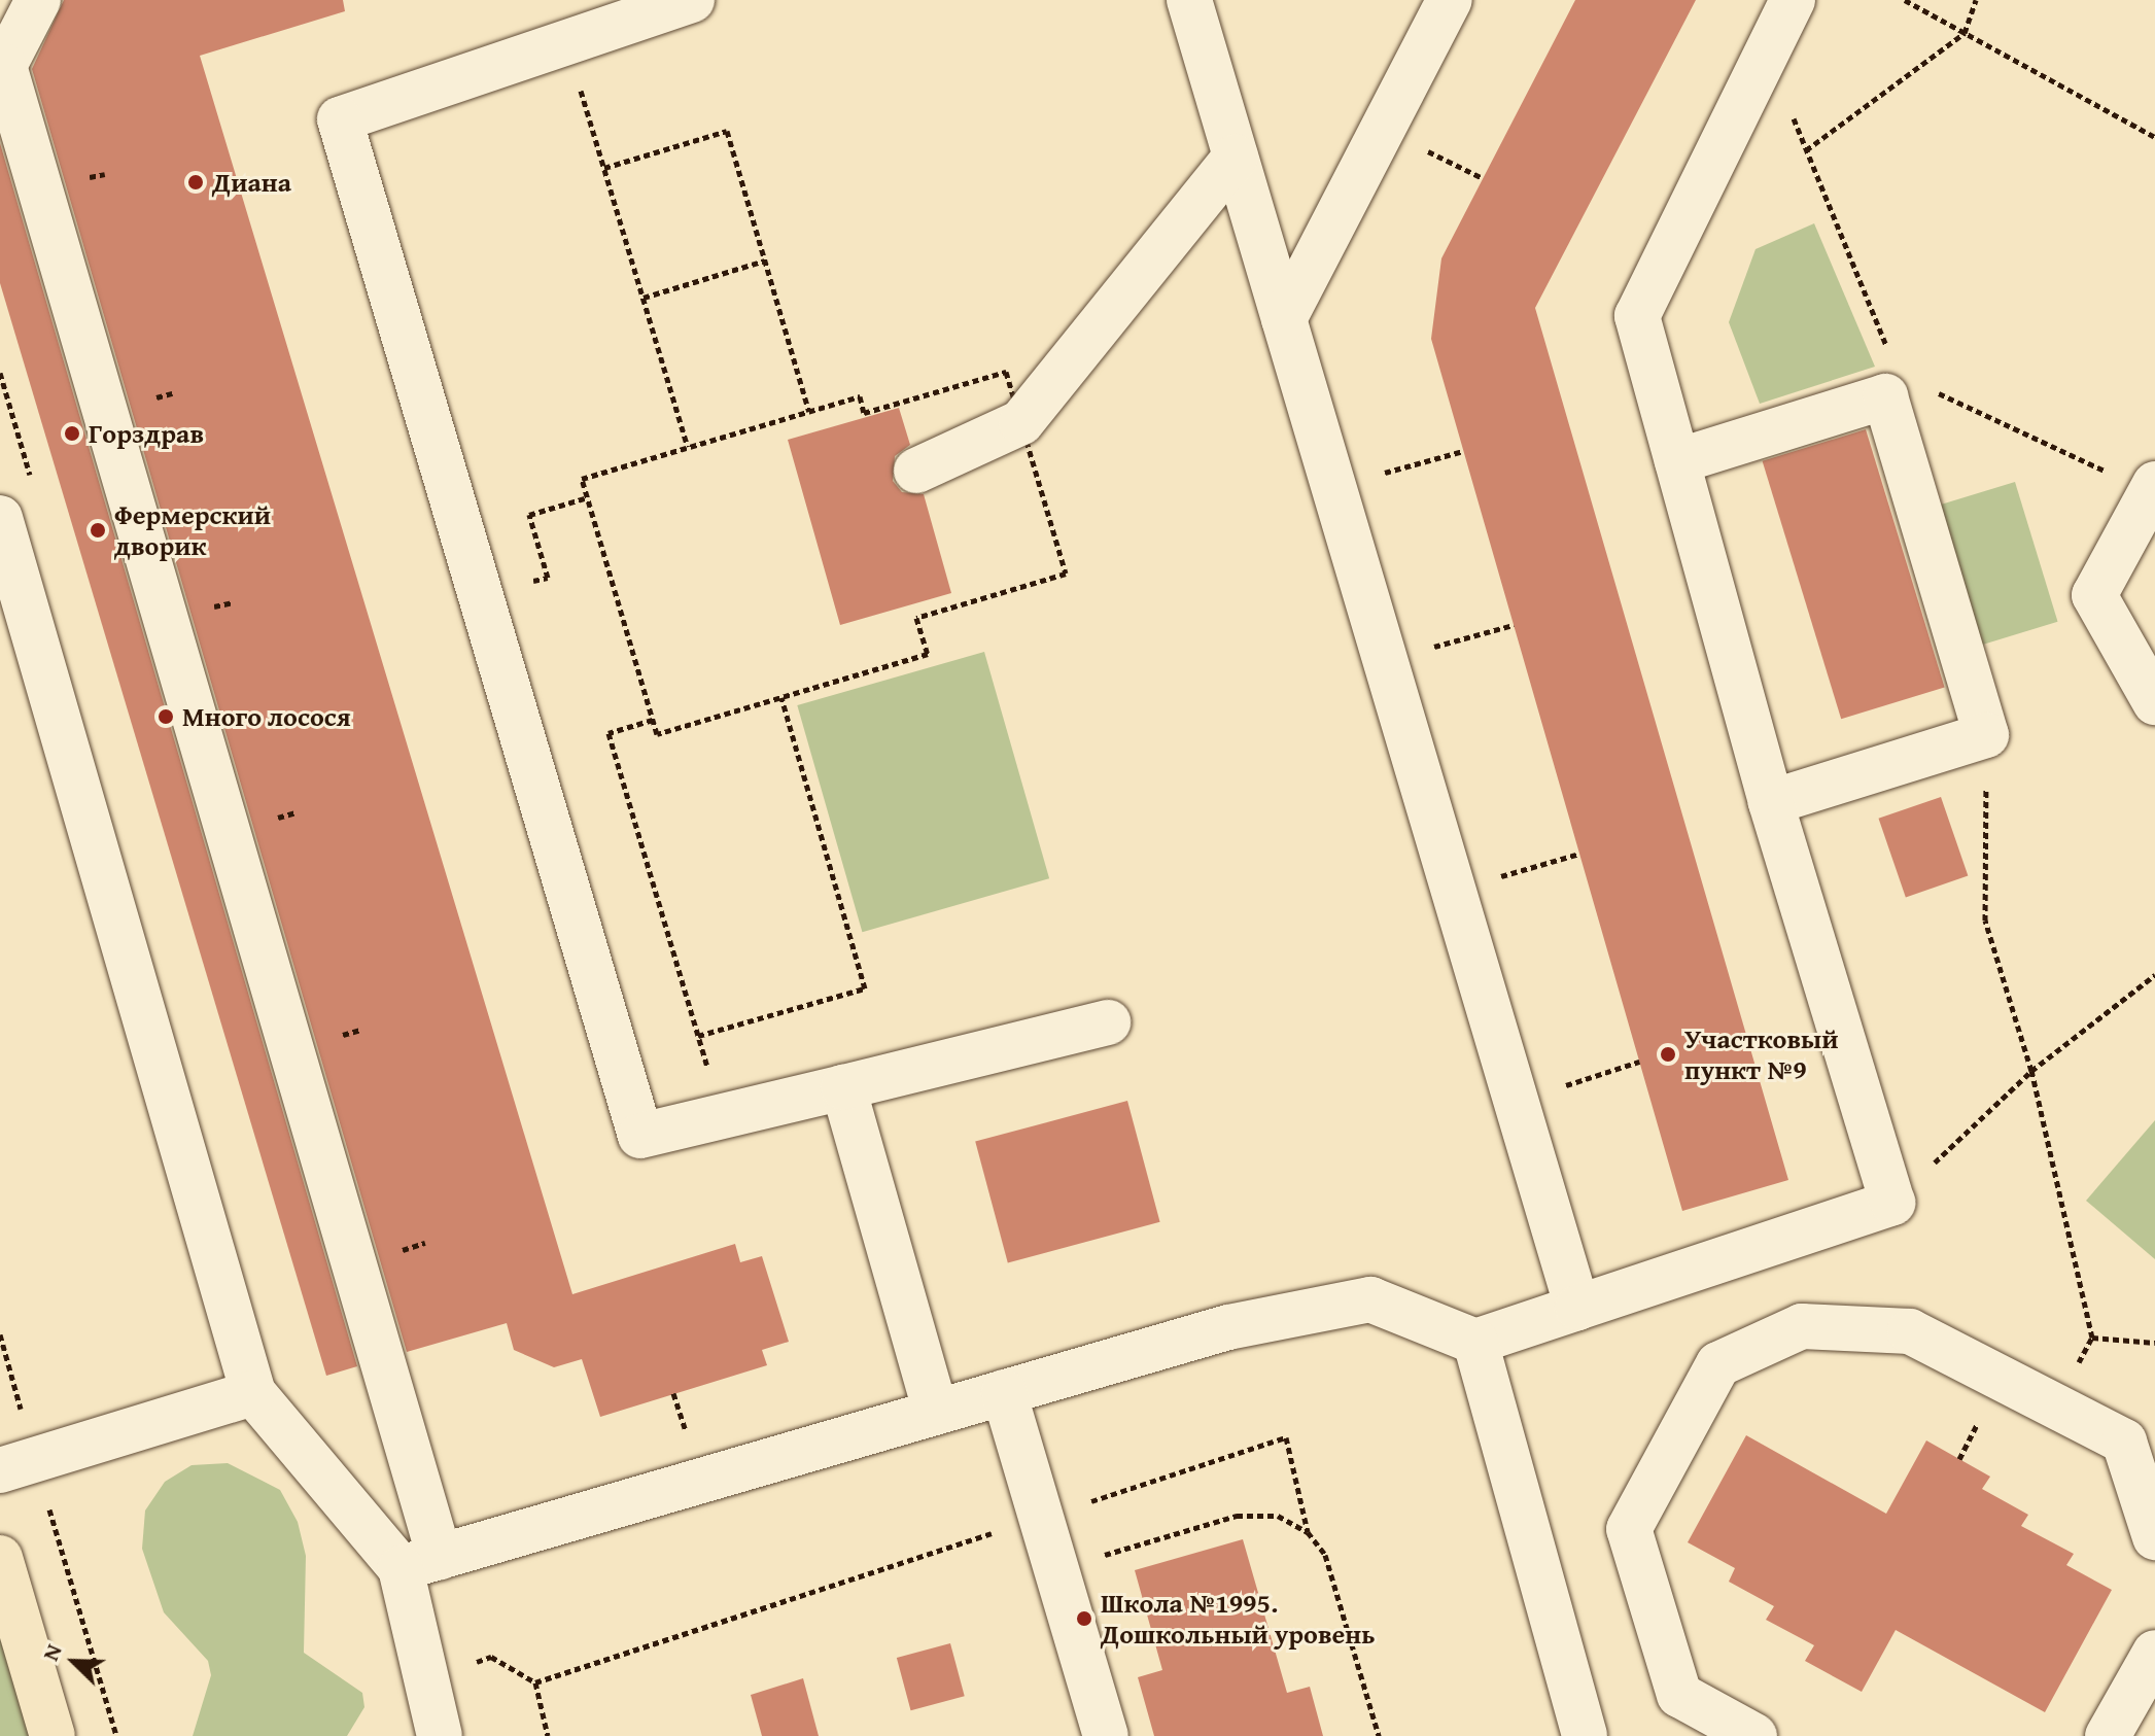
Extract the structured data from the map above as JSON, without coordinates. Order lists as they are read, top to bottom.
{
  "places": [
    "Диана",
    "Горздрав",
    "Фермерский дворик",
    "Много лосося",
    "Участковый пункт №9",
    "Школа №1995. Дошкольный уровень"
  ],
  "north": "top left"
}
